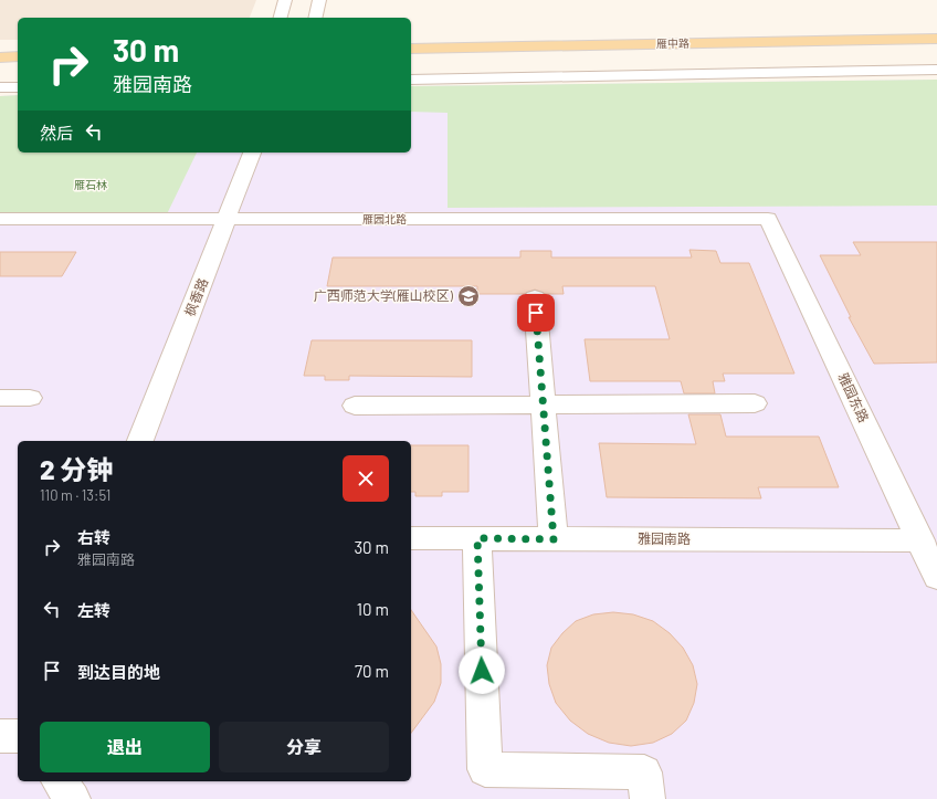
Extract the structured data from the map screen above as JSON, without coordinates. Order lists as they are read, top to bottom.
{
  "streets": {
    "main road": ["雁中路"],
    "street": [
      "雁园北路",
      "枫香路",
      "雅园东路",
      "雅园南路"
    ]
  },
  "crossings": [
    ["雁园北路", "枫香路"],
    ["雁园北路", "雅园东路"],
    ["雅园东路", "雅园南路"]
  ],
  "parks": ["雁石林"],
  "places": {
    "school or university": ["广西师范大学(雁山校区)"]
  },
  "page": {
    "turn": ["30 m", "雅园南路"],
    "then": "然后",
    "heading": ["2 分钟", "110 m · 13:51"],
    "list": [
      {
        "name": "右转",
        "note": "雅园南路",
        "value": "30 m"
      },
      {
        "name": "左转",
        "value": "10 m"
      },
      {
        "name": "到达目的地",
        "value": "70 m"
      }
    ],
    "buttons": ["退出", "分享"]
  }
}
